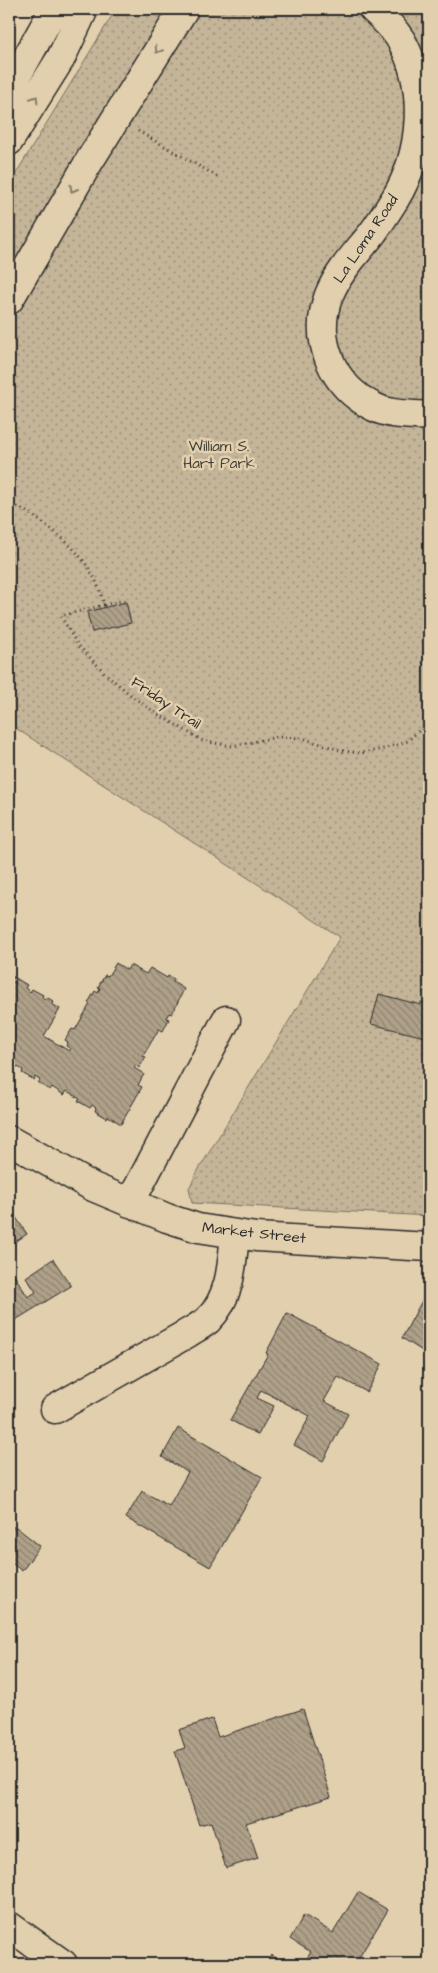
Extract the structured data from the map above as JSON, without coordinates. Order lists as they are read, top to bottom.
{
  "streets": {
    "street": ["La Loma Road", "Market Street"],
    "path": ["Friday Trail"]
  },
  "parks": ["William S. Hart Park"]
}
